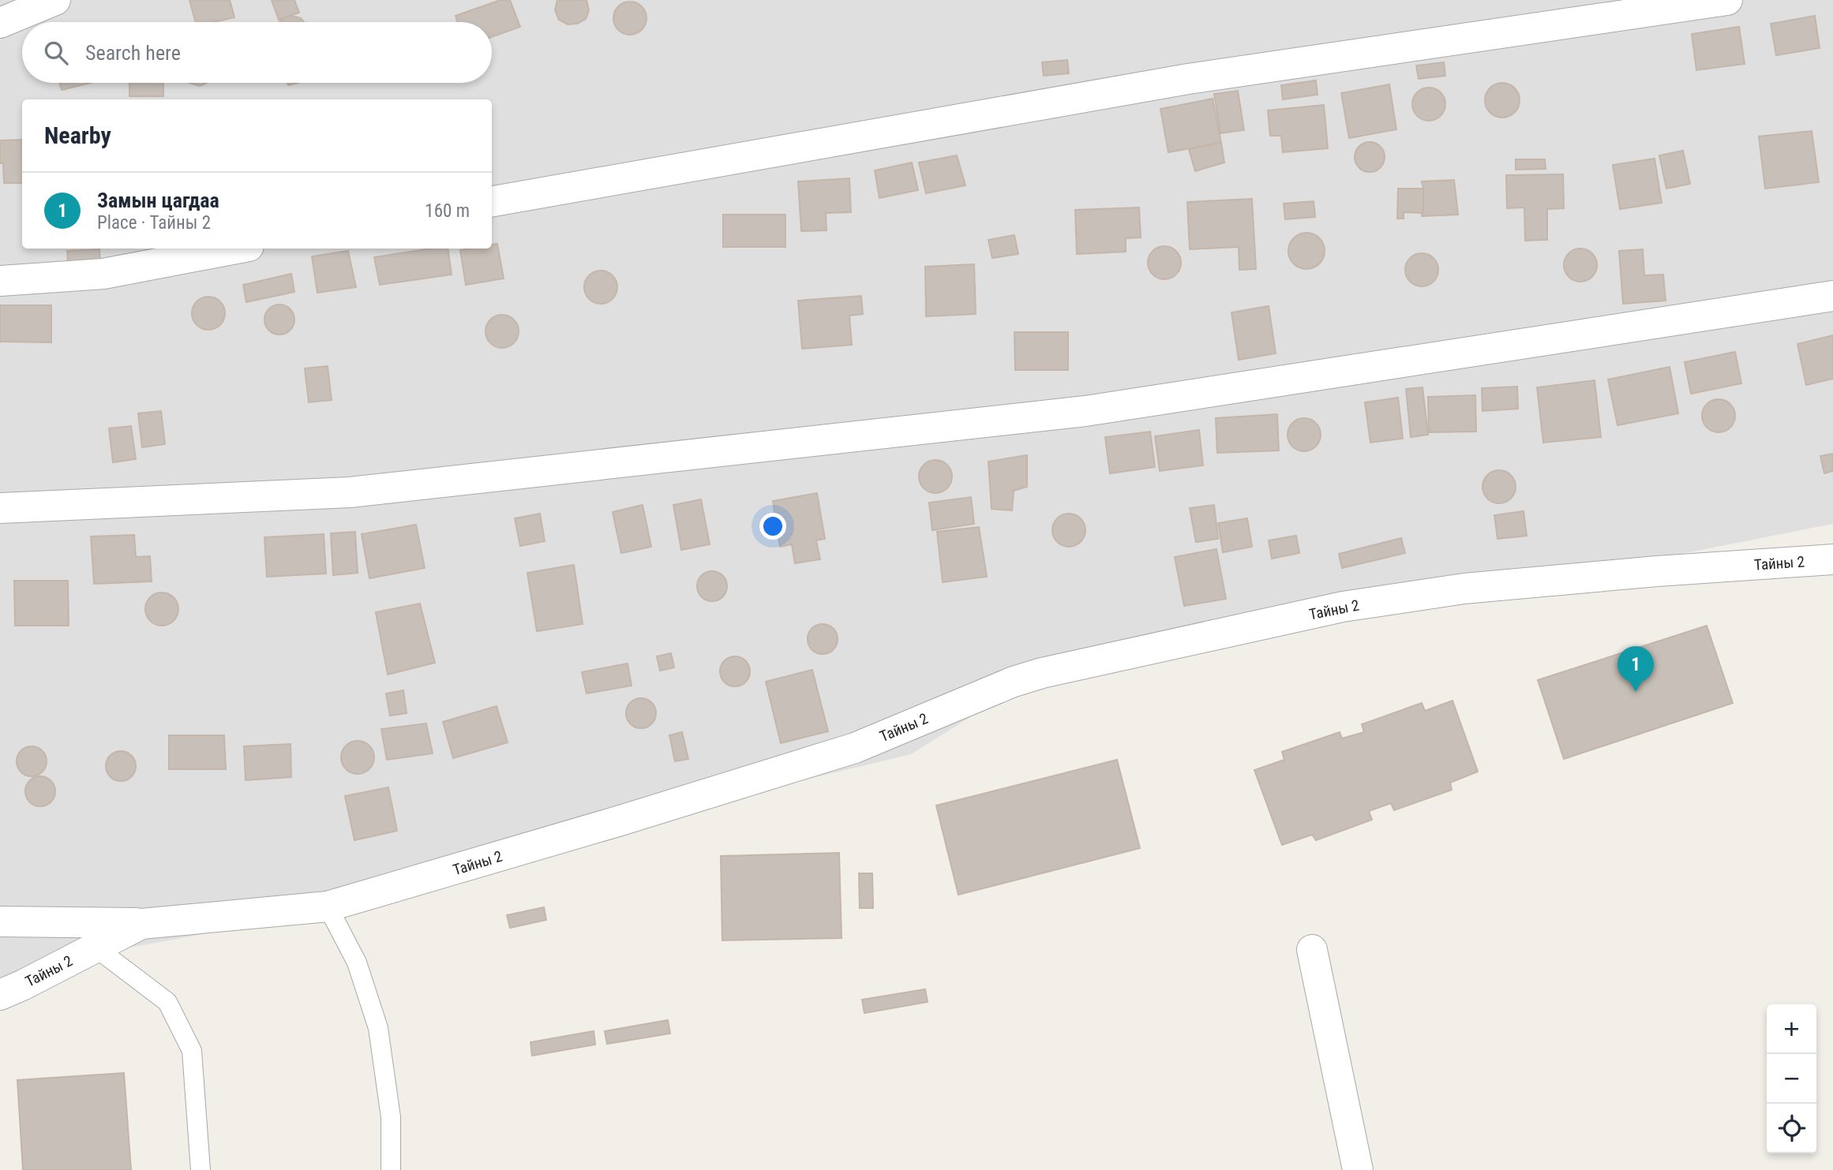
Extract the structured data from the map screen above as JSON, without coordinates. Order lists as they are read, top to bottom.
{
  "streets": {
    "street": ["Тайны 2"]
  },
  "page": {
    "search": "Search here",
    "heading": "Nearby",
    "list": [
      {
        "mark": "1",
        "name": "Замын цагдаа",
        "note": "Place · Тайны 2",
        "value": "160 m"
      }
    ],
    "pins": "1",
    "map_buttons": ["+", "−"]
  }
}
